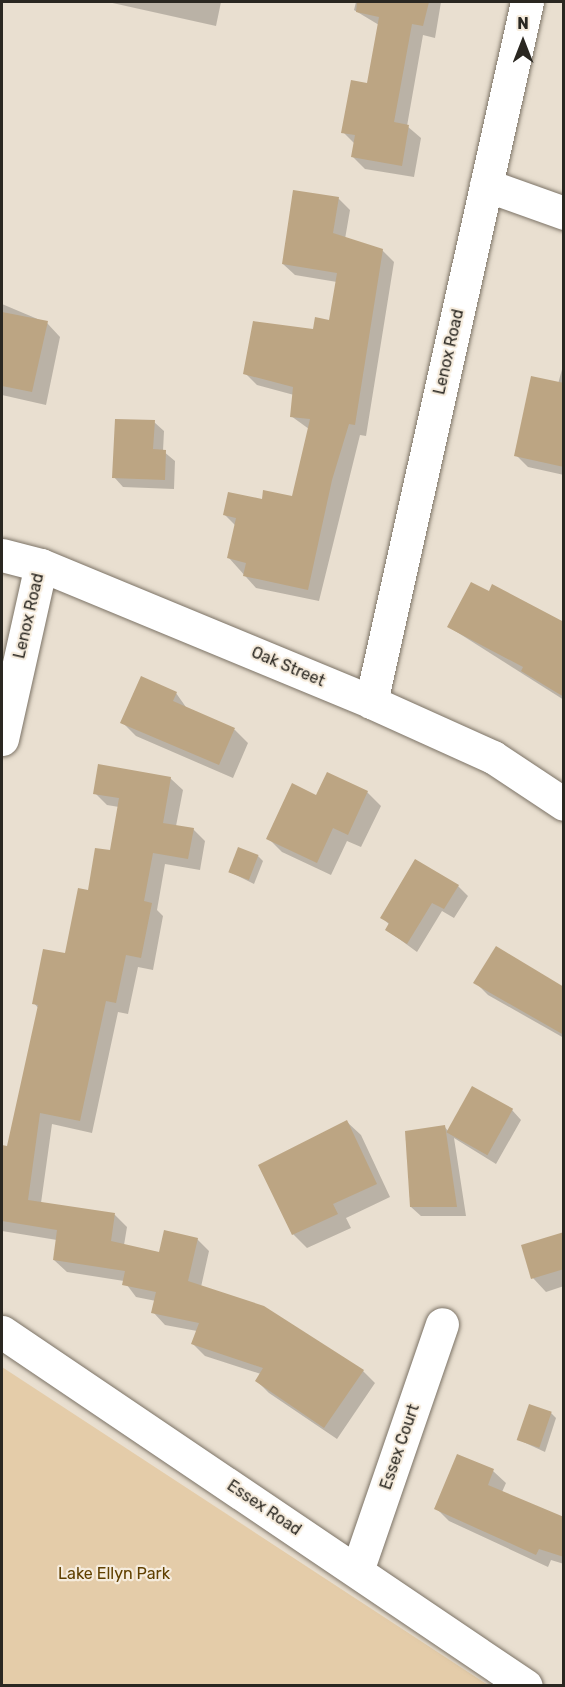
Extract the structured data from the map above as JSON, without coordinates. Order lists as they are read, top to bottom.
{
  "streets": {
    "street": [
      "Lenox Road",
      "Oak Street",
      "Essex Court",
      "Essex Road"
    ]
  },
  "crossings": [
    ["Lenox Road", "Oak Street"],
    ["Essex Court", "Essex Road"]
  ],
  "parks": ["Lake Ellyn Park"],
  "north": "top"
}
